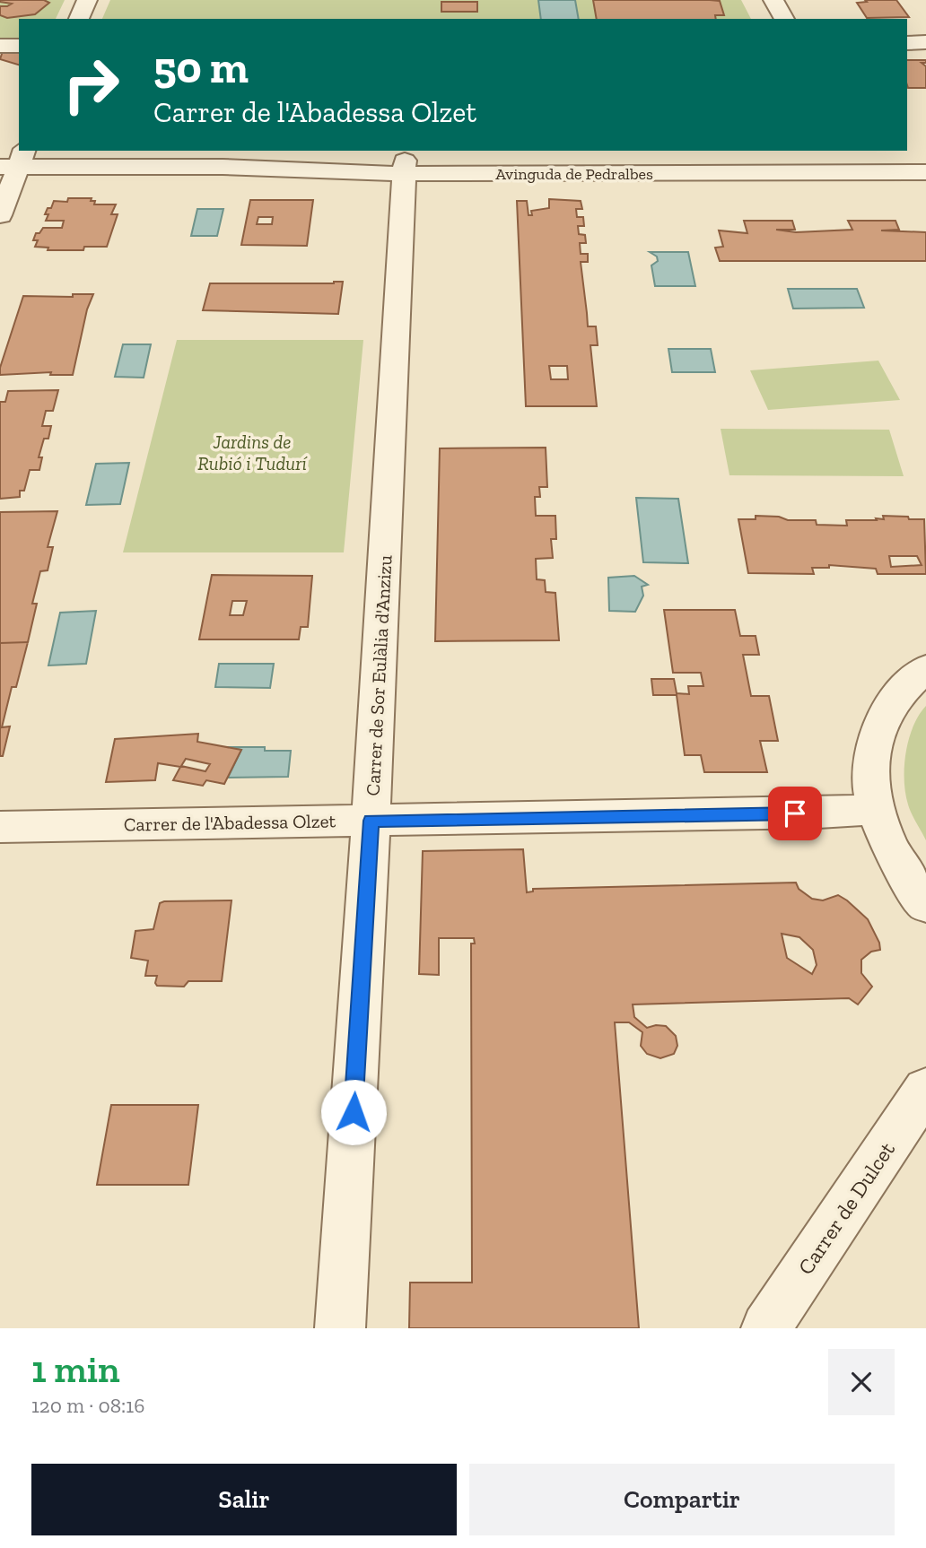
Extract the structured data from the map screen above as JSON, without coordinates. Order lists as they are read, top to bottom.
{
  "streets": {
    "street": [
      "Avinguda de Pedralbes",
      "Carrer de Sor Eulàlia d'Anzizu",
      "Carrer de l'Abadessa Olzet",
      "Carrer de Dulcet"
    ]
  },
  "crossings": [
    ["Avinguda de Pedralbes", "Carrer de Sor Eulàlia d'Anzizu"],
    ["Carrer de Sor Eulàlia d'Anzizu", "Carrer de l'Abadessa Olzet"]
  ],
  "parks": ["Jardins de Rubió i Tudurí"],
  "page": {
    "turn": ["50 m", "Carrer de l'Abadessa Olzet"],
    "heading": ["1 min", "120 m · 08:16"],
    "buttons": ["Salir", "Compartir"]
  }
}
